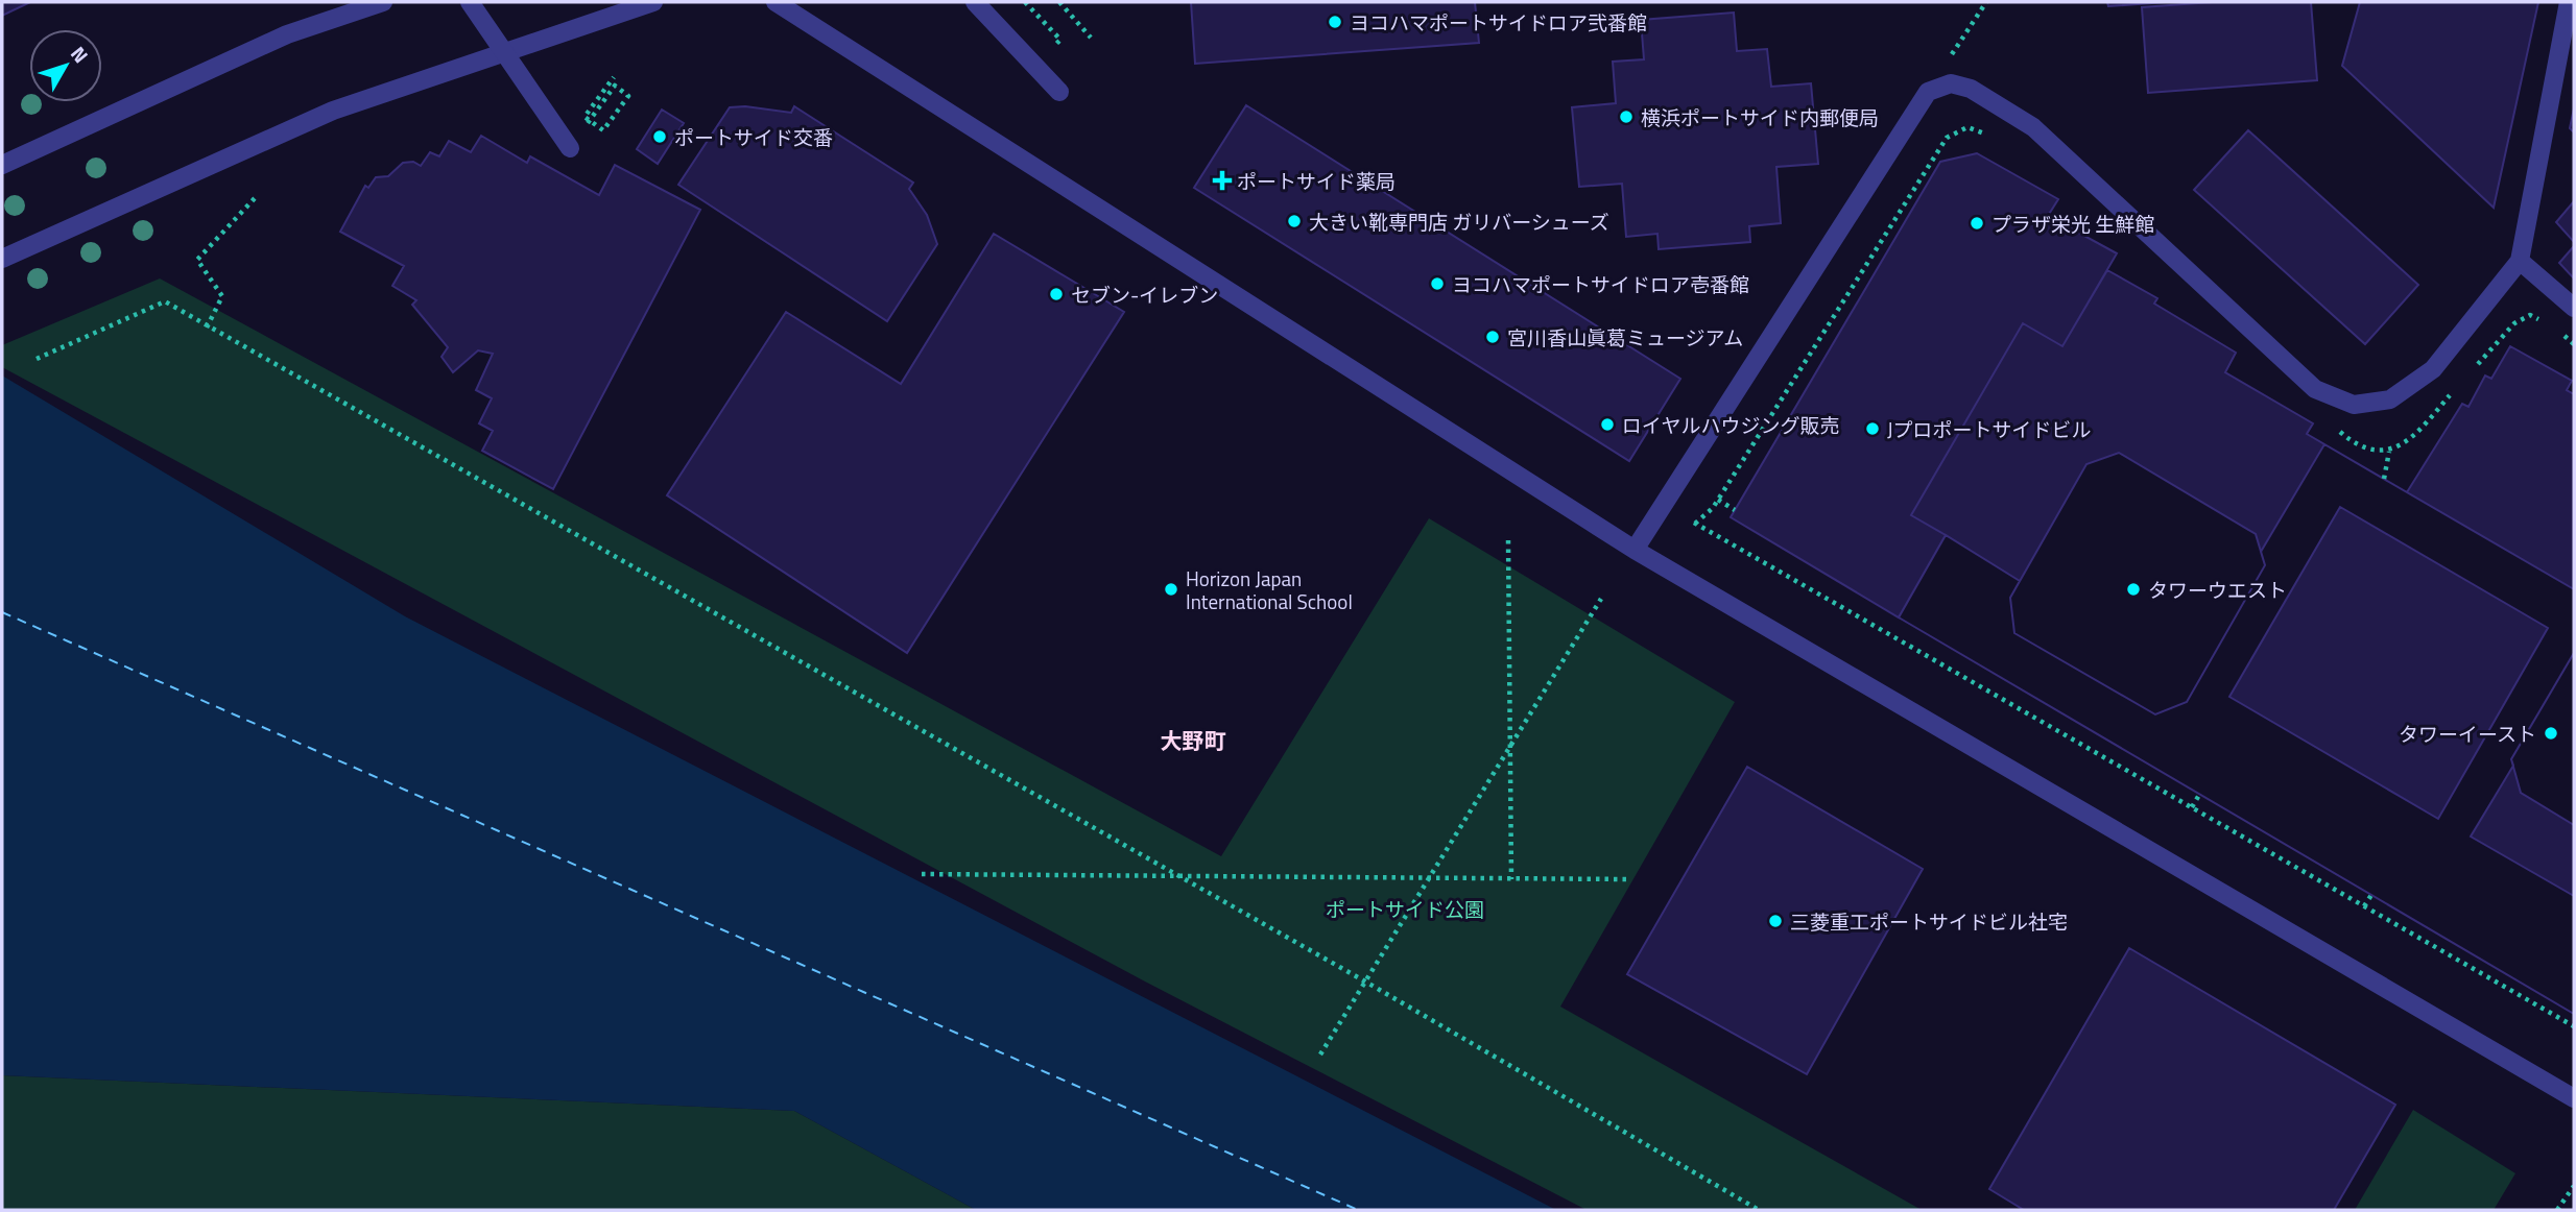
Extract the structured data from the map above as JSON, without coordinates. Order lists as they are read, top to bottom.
{
  "districts": ["大野町"],
  "parks": ["ポートサイド公園"],
  "places": {
    "other": [
      "ヨコハマポートサイドロア弐番館",
      "横浜ポートサイド内郵便局",
      "ポートサイド交番",
      "大きい靴専門店 ガリバーシューズ",
      "プラザ栄光 生鮮館",
      "ヨコハマポートサイドロア壱番館",
      "セブン-イレブン",
      "宮川香山眞葛ミュージアム",
      "ロイヤルハウジング販売",
      "Jプロポートサイドビル",
      "Horizon Japan International School",
      "タワーウエスト",
      "タワーイースト",
      "三菱重工ポートサイドビル社宅"
    ],
    "health": ["ポートサイド薬局"]
  },
  "north": "top right"
}
